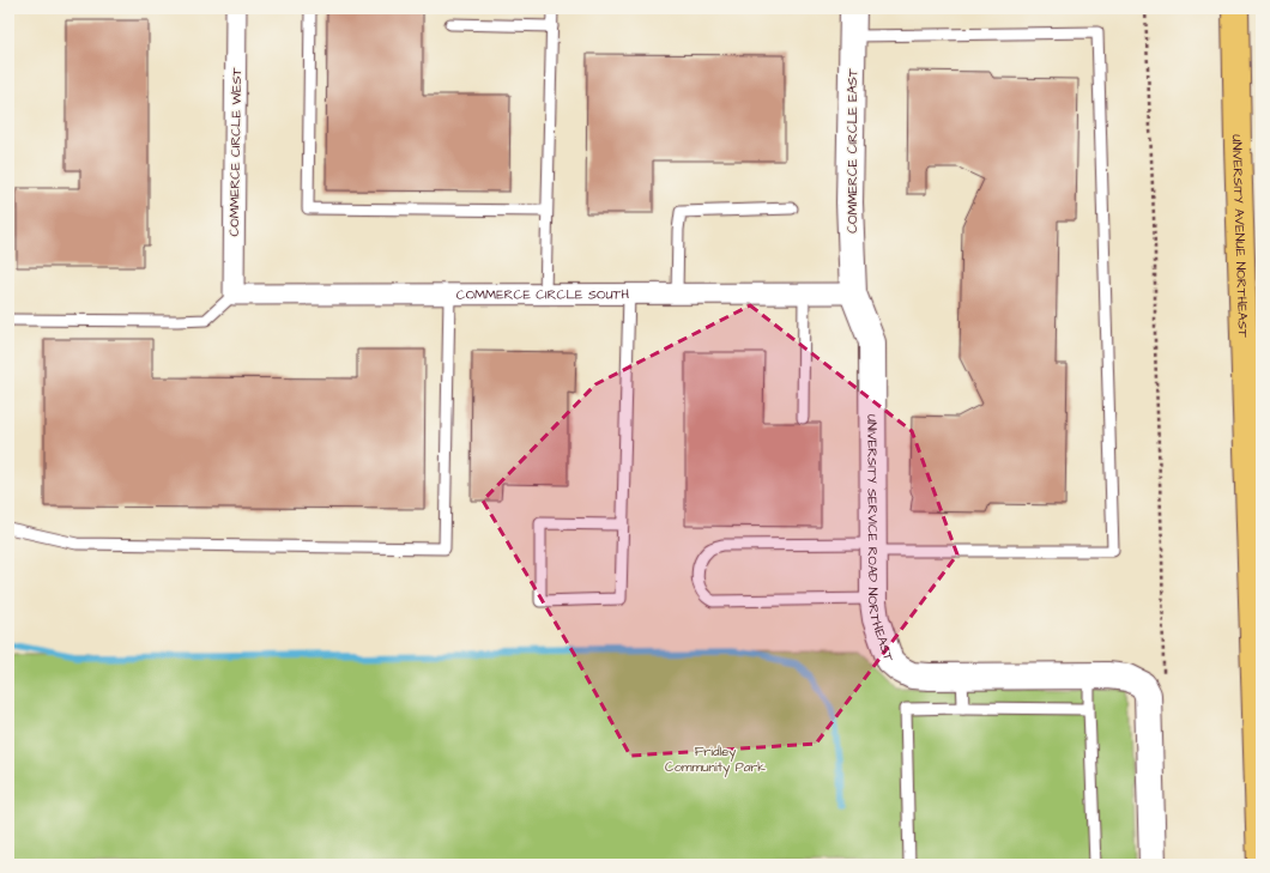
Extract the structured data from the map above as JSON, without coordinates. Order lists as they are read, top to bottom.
{
  "streets": {
    "main road": ["UNIVERSITY AVENUE NORTHEAST"],
    "street": [
      "COMMERCE CIRCLE EAST",
      "COMMERCE CIRCLE WEST",
      "COMMERCE CIRCLE SOUTH",
      "UNIVERSITY SERVICE ROAD NORTHEAST"
    ]
  },
  "crossings": [
    ["COMMERCE CIRCLE EAST", "COMMERCE CIRCLE SOUTH"],
    ["COMMERCE CIRCLE EAST", "UNIVERSITY SERVICE ROAD NORTHEAST"],
    ["COMMERCE CIRCLE WEST", "COMMERCE CIRCLE SOUTH"],
    ["COMMERCE CIRCLE SOUTH", "UNIVERSITY SERVICE ROAD NORTHEAST"]
  ],
  "parks": ["Fridley Community Park"]
}
